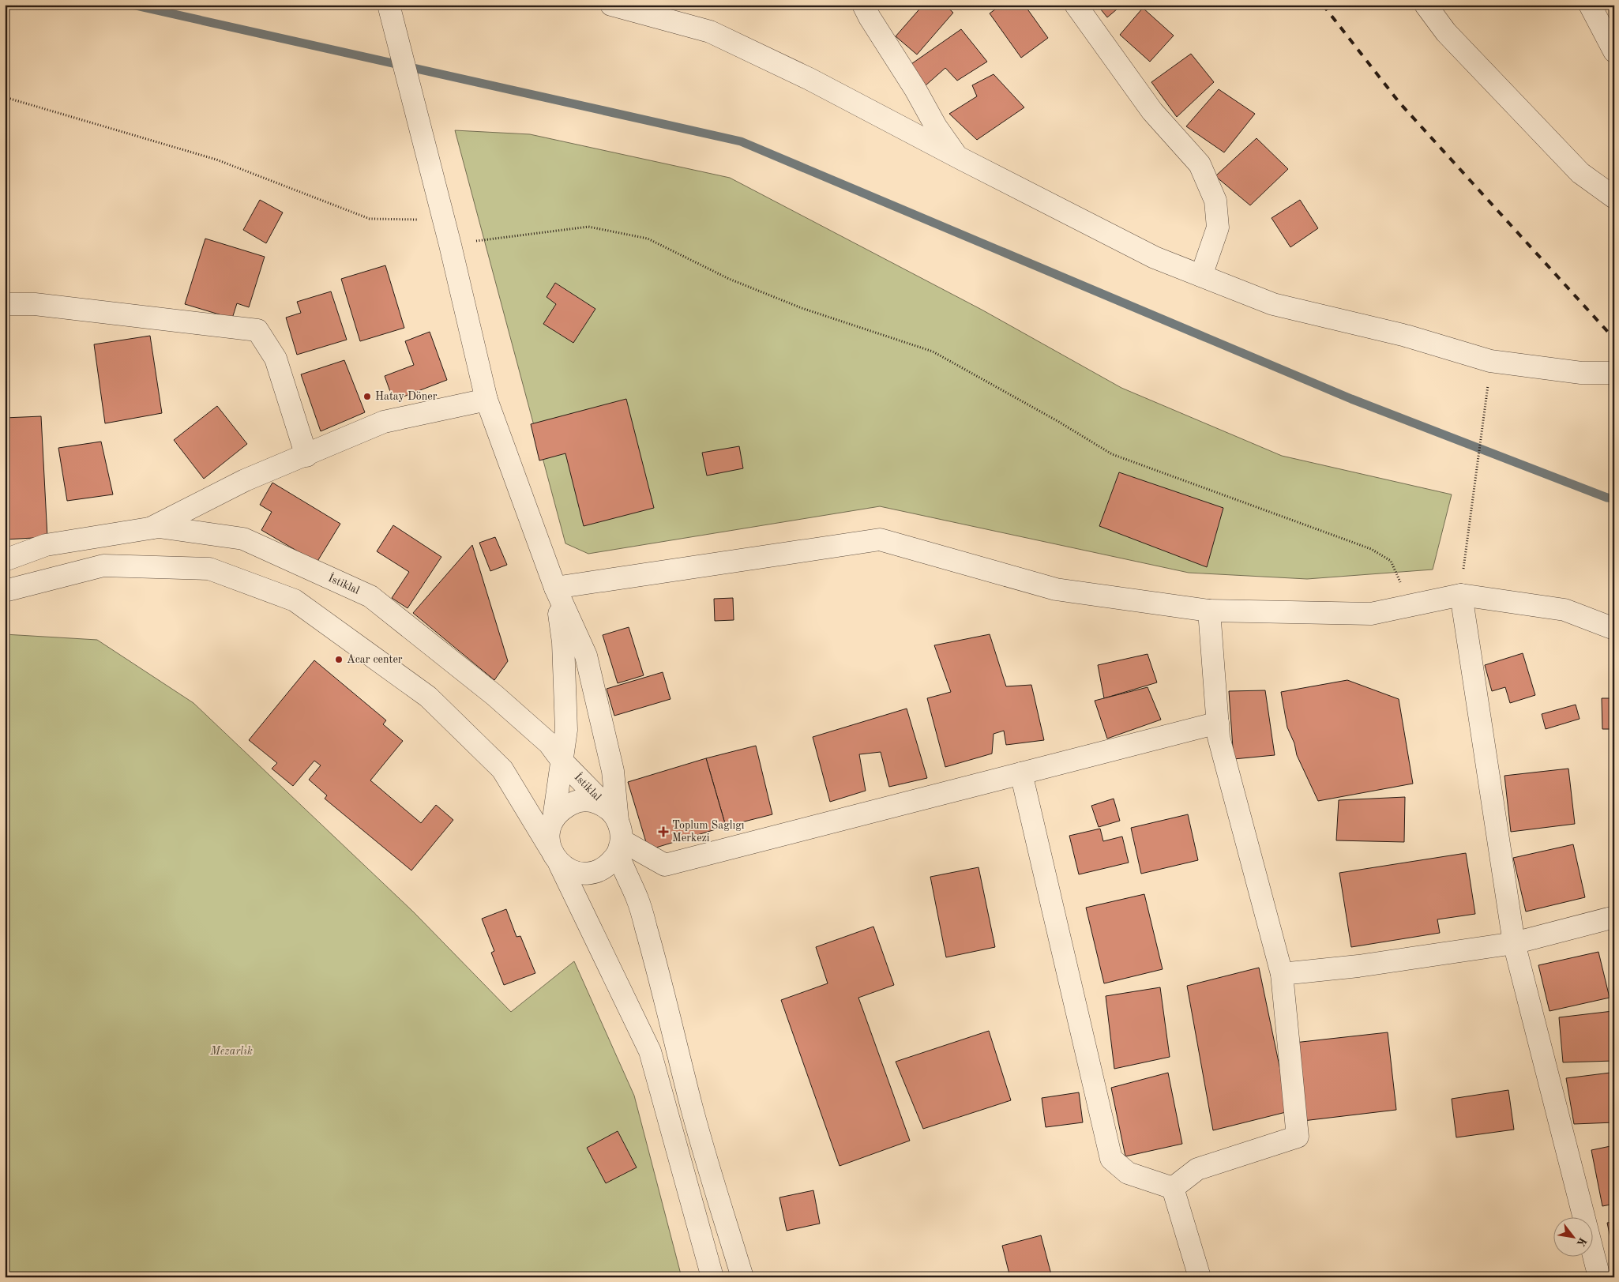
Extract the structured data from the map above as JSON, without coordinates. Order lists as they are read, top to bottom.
{
  "streets": {
    "street": ["İstiklal"]
  },
  "parks": ["Mezarlık"],
  "places": {
    "other": ["Hatay Döner", "Acar center"],
    "health": ["Toplum Saglıgı Merkezi"]
  },
  "north": "bottom right"
}
